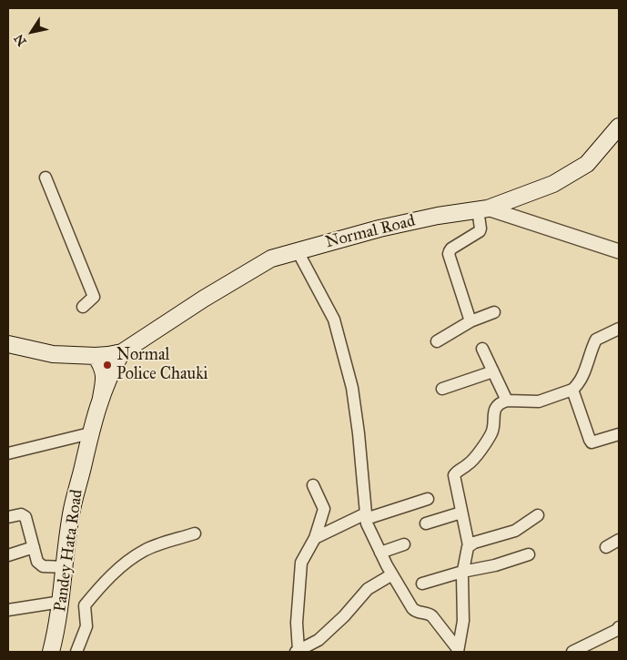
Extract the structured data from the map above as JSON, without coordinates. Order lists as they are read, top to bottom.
{
  "streets": {
    "main road": ["Normal Road", "Pandey Hata Road"]
  },
  "places": ["Normal Police Chauki"],
  "north": "bottom left"
}
